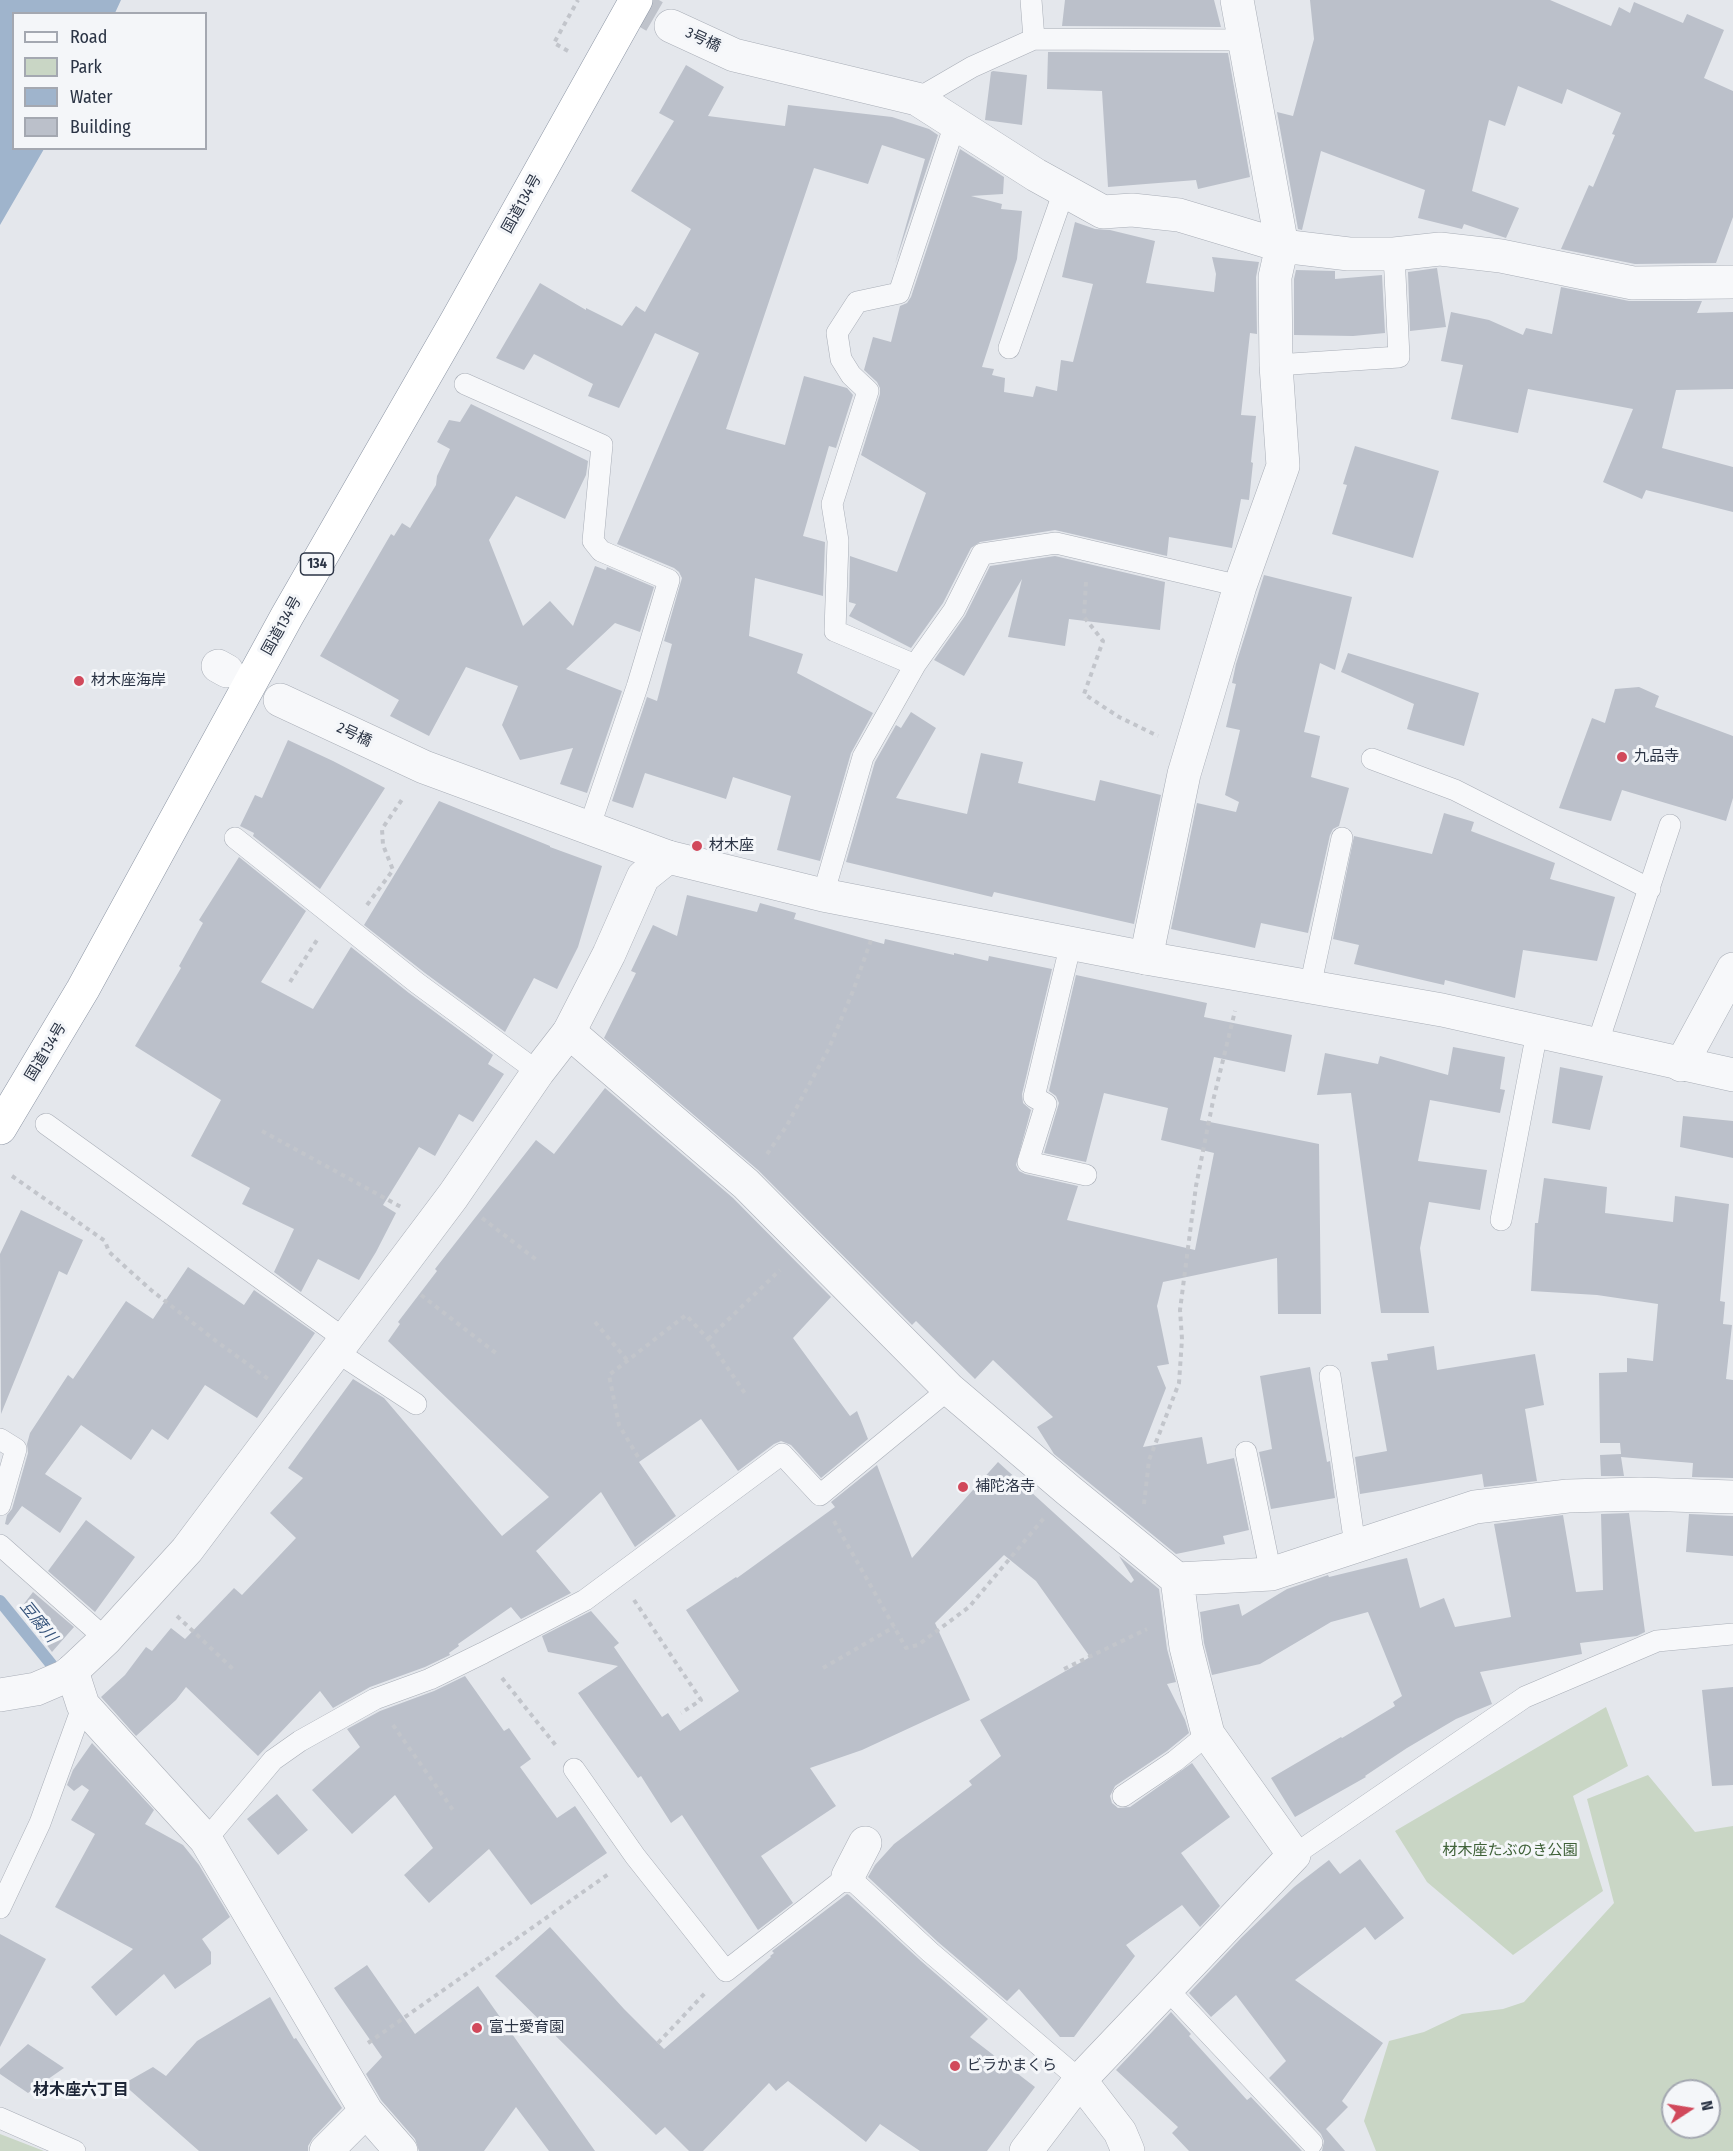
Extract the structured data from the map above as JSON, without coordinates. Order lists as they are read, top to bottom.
{
  "streets": {
    "highway": ["国道134号", "134"],
    "street": ["3号橋", "2号橋"]
  },
  "districts": ["材木座六丁目"],
  "water": ["豆腐川"],
  "parks": ["材木座たぶのき公園"],
  "places": [
    "材木座海岸",
    "九品寺",
    "材木座",
    "補陀洛寺",
    "富士愛育園",
    "ビラかまくら"
  ],
  "legend": [
    "Road",
    "Park",
    "Water",
    "Building"
  ],
  "north": "right"
}
